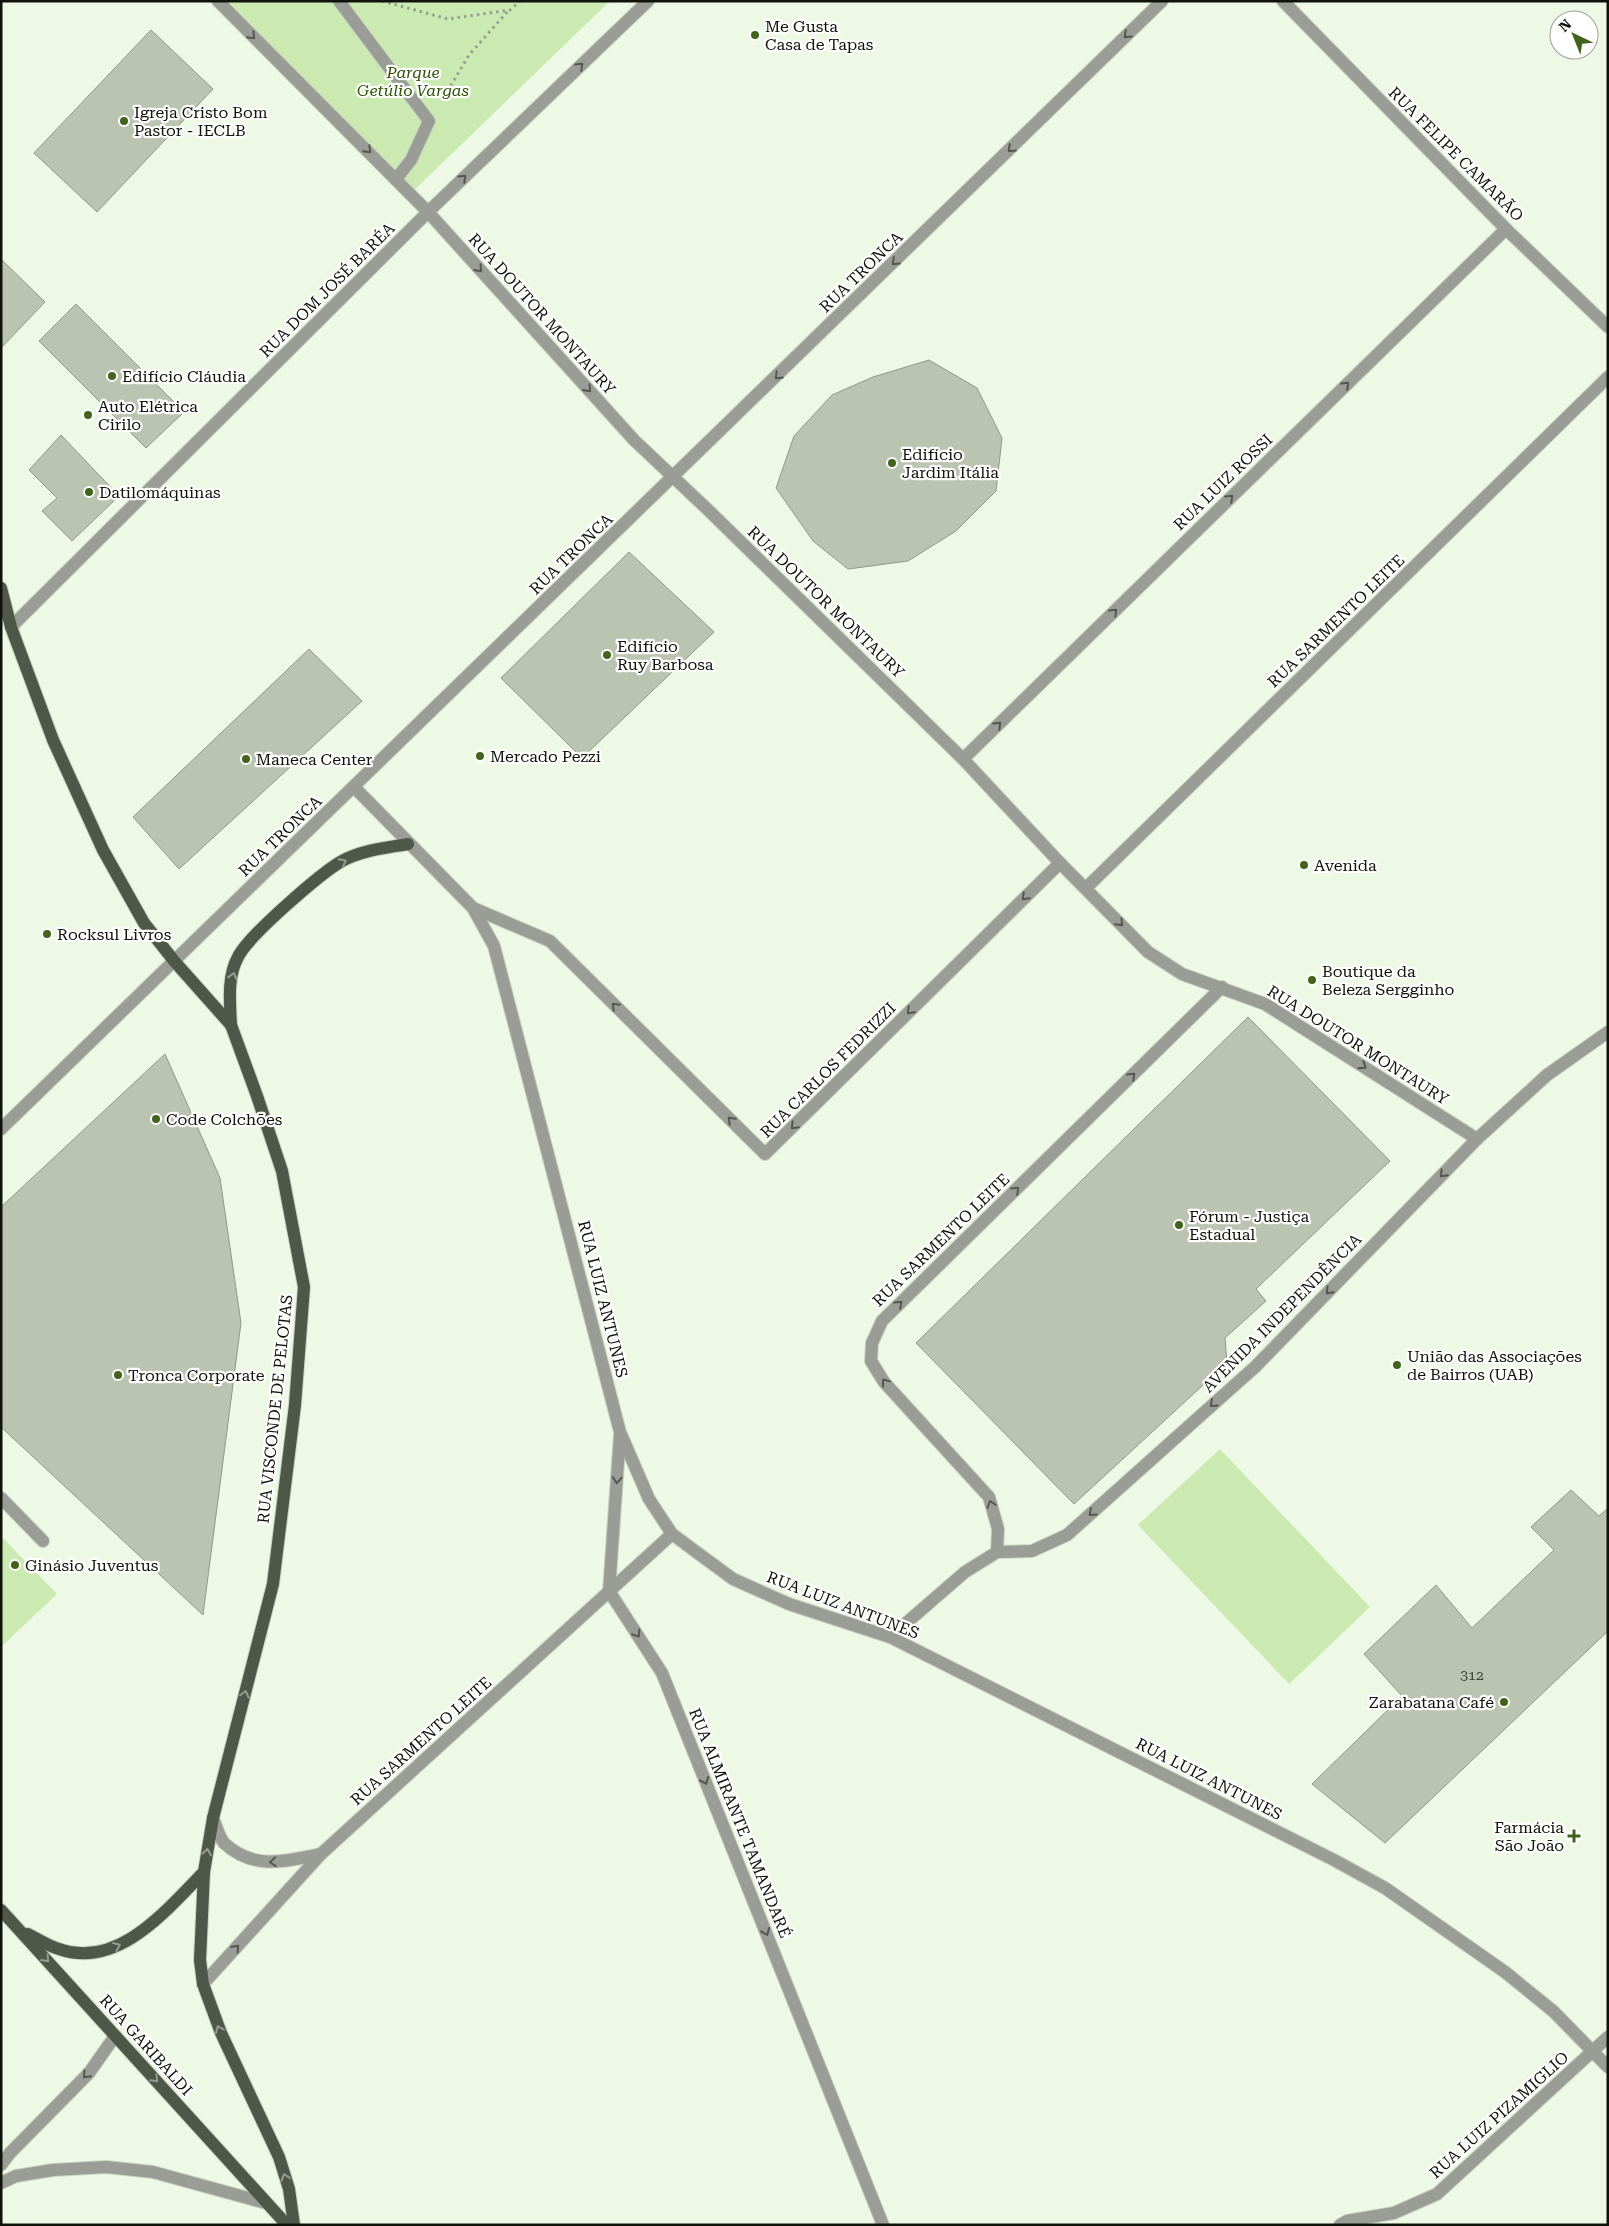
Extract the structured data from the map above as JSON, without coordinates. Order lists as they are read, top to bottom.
{
  "streets": {
    "main road": ["RUA VISCONDE DE PELOTAS", "RUA GARIBALDI"],
    "street": [
      "RUA FELIPE CAMARÃO",
      "RUA TRONCA",
      "RUA DOM JOSÉ BARÉA",
      "RUA DOUTOR MONTAURY",
      "RUA LUIZ ROSSI",
      "RUA SARMENTO LEITE",
      "RUA CARLOS FEDRIZZI",
      "RUA LUIZ ANTUNES",
      "AVENIDA INDEPENDÊNCIA",
      "RUA ALMIRANTE TAMANDARÉ",
      "RUA LUIZ PIZAMIGLIO"
    ]
  },
  "crossings": [
    ["RUA FELIPE CAMARÃO", "RUA LUIZ ROSSI"],
    ["RUA TRONCA", "RUA DOUTOR MONTAURY"],
    ["RUA TRONCA", "RUA LUIZ ANTUNES"],
    ["RUA TRONCA", "RUA VISCONDE DE PELOTAS"],
    ["RUA DOM JOSÉ BARÉA", "RUA DOUTOR MONTAURY"],
    ["RUA DOM JOSÉ BARÉA", "RUA VISCONDE DE PELOTAS"],
    ["RUA DOUTOR MONTAURY", "RUA LUIZ ROSSI"],
    ["RUA DOUTOR MONTAURY", "RUA SARMENTO LEITE"],
    ["RUA DOUTOR MONTAURY", "RUA CARLOS FEDRIZZI"],
    ["RUA DOUTOR MONTAURY", "AVENIDA INDEPENDÊNCIA"],
    ["RUA SARMENTO LEITE", "RUA LUIZ ANTUNES"],
    ["RUA SARMENTO LEITE", "AVENIDA INDEPENDÊNCIA"],
    ["RUA SARMENTO LEITE", "RUA VISCONDE DE PELOTAS"],
    ["RUA SARMENTO LEITE", "RUA ALMIRANTE TAMANDARÉ"],
    ["RUA CARLOS FEDRIZZI", "RUA LUIZ ANTUNES"],
    ["RUA LUIZ ANTUNES", "RUA LUIZ PIZAMIGLIO"]
  ],
  "one_way": [
    "RUA TRONCA",
    "RUA DOUTOR MONTAURY",
    "RUA LUIZ ROSSI",
    "RUA SARMENTO LEITE",
    "AVENIDA INDEPENDÊNCIA",
    "RUA VISCONDE DE PELOTAS",
    "RUA ALMIRANTE TAMANDARÉ",
    "RUA GARIBALDI"
  ],
  "parks": ["Parque Getúlio Vargas"],
  "places": {
    "other": [
      "Me Gusta Casa de Tapas",
      "Igreja Cristo Bom Pastor - IECLB",
      "Edifício Cláudia",
      "Auto Elétrica Cirilo",
      "Edifício Jardim Itália",
      "Datilomáquinas",
      "Edifício Ruy Barbosa",
      "Mercado Pezzi",
      "Maneca Center",
      "Avenida",
      "Rocksul Livros",
      "Boutique da Beleza Sergginho",
      "Code Colchões",
      "Fórum - Justiça Estadual",
      "União das Associações de Bairros (UAB)",
      "Tronca Corporate",
      "Ginásio Juventus",
      "Zarabatana Café"
    ],
    "health": ["Farmácia São João"]
  },
  "house_numbers": ["312"],
  "north": "top left"
}
